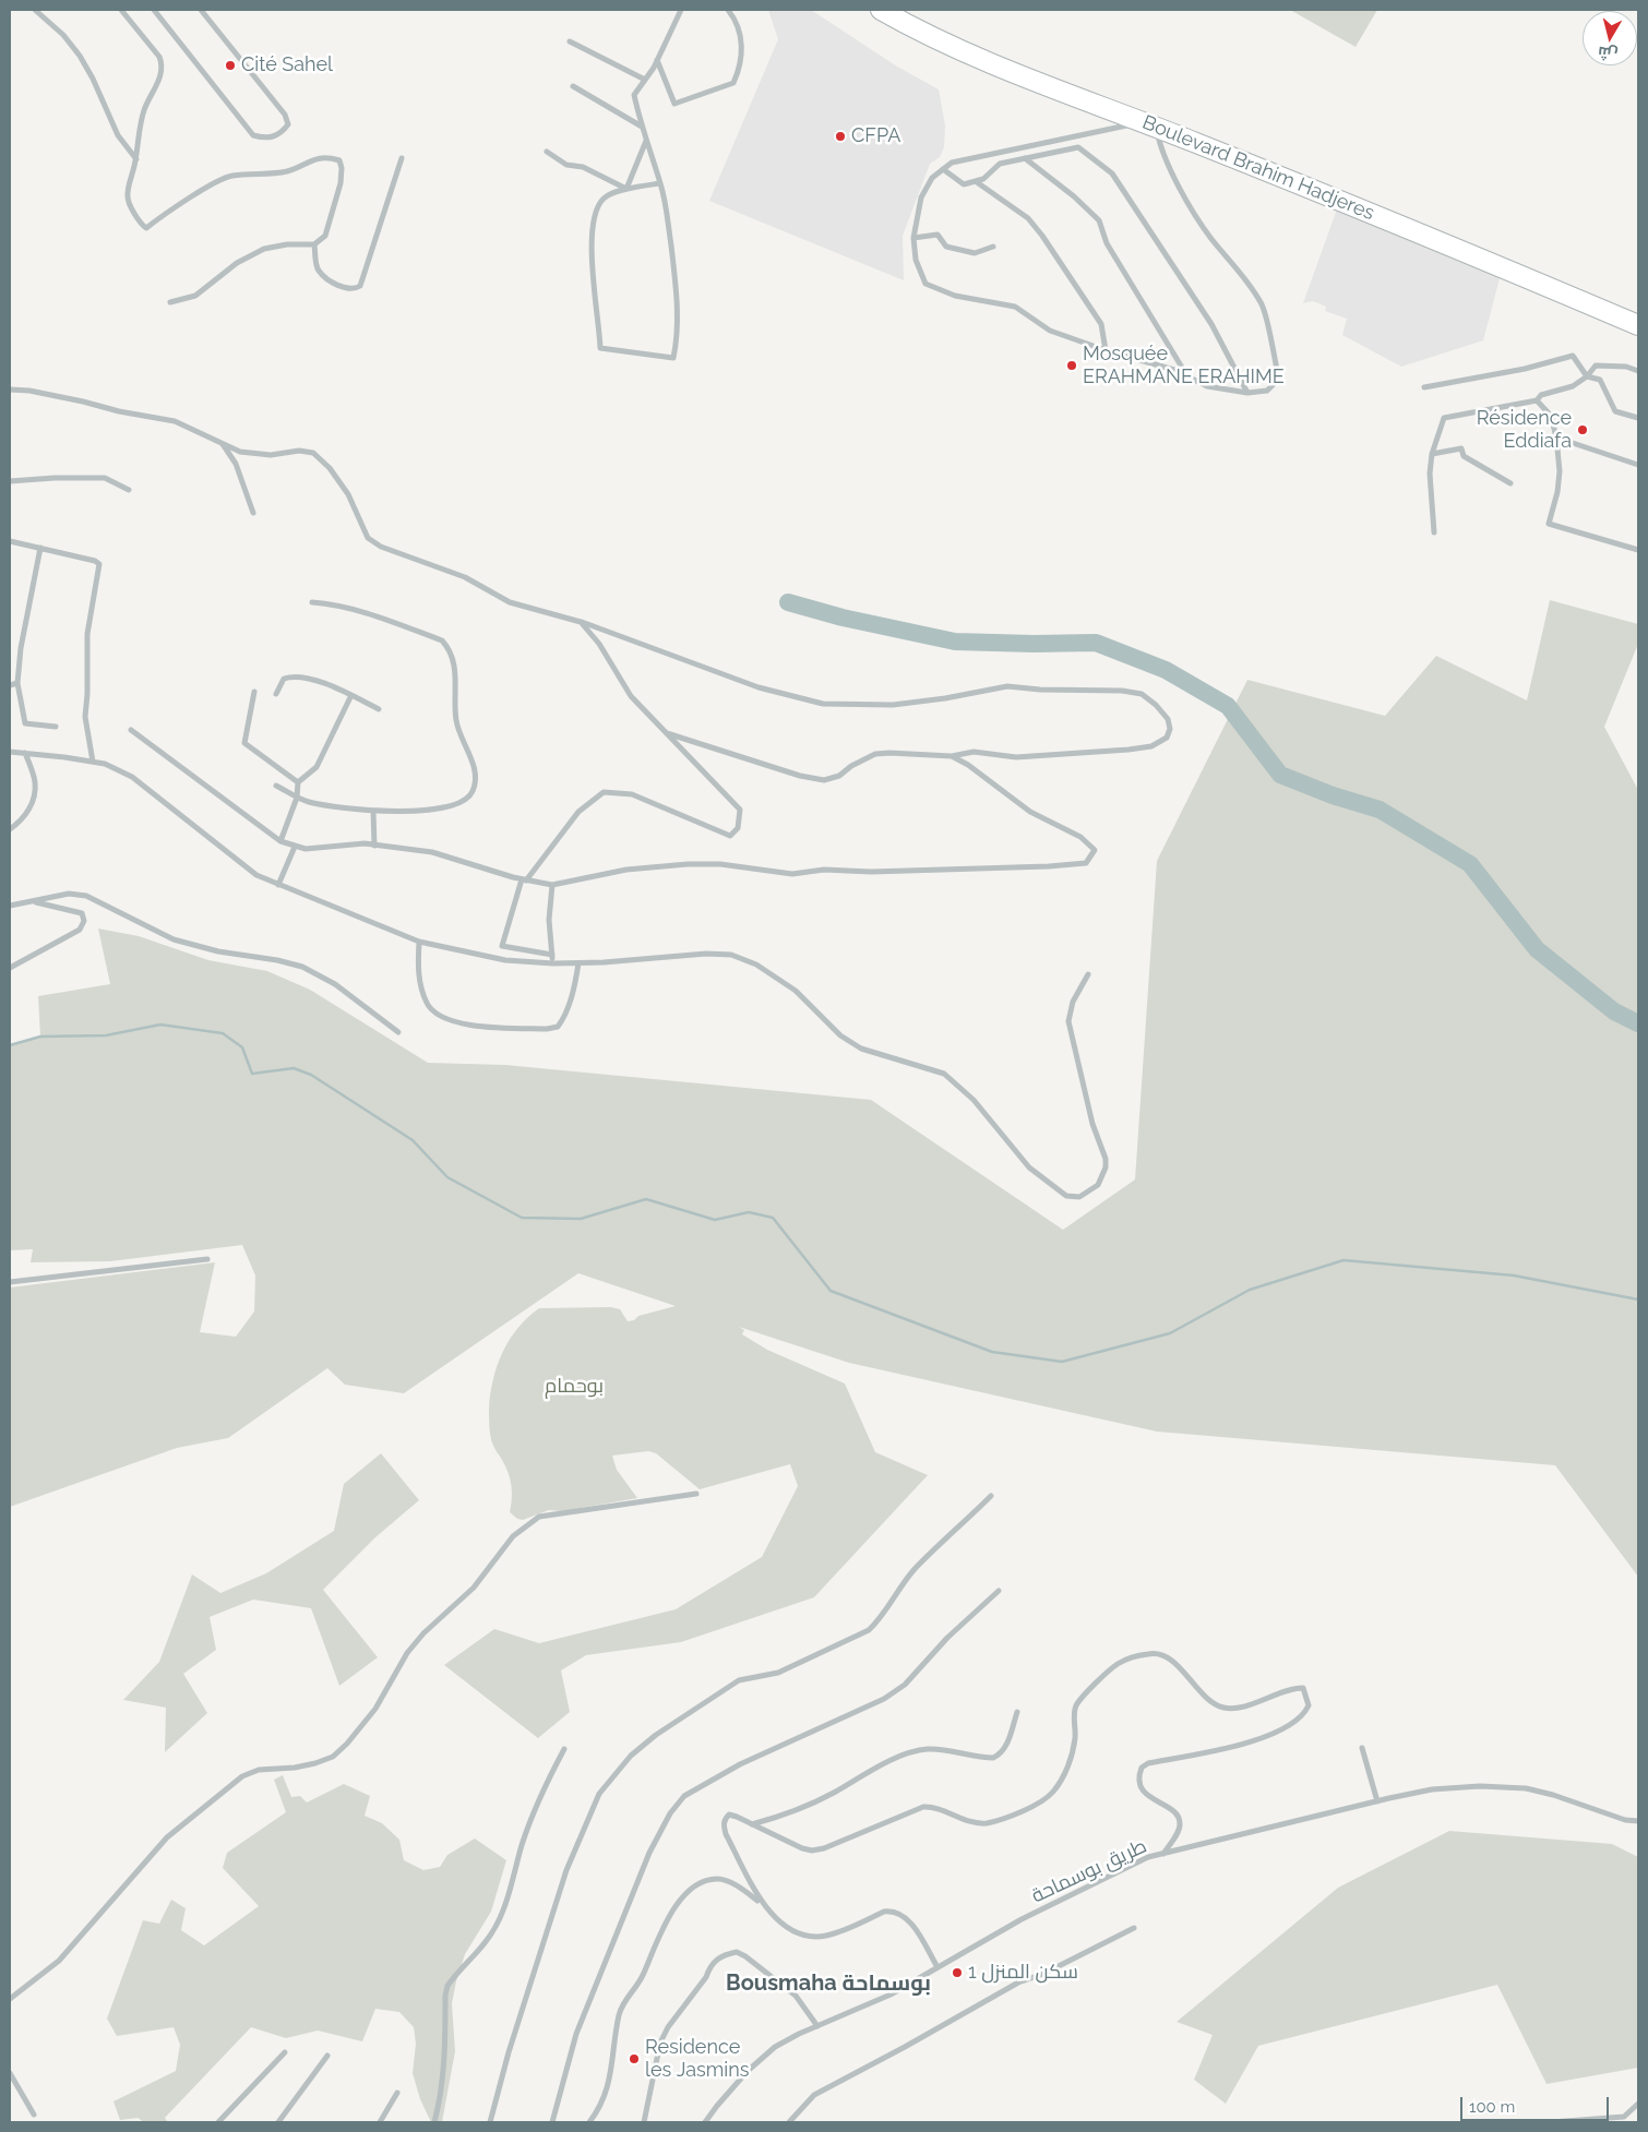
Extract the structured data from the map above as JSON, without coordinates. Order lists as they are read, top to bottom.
{
  "streets": {
    "main road": ["Boulevard Brahim Hadjeres"],
    "street": ["طريق بوسماحة"]
  },
  "districts": ["Bousmaha بوسماحة"],
  "parks": ["بوحمام"],
  "places": [
    "Cité Sahel",
    "CFPA",
    "Mosquée ERAHMANE ERAHIME",
    "Résidence Eddiafa",
    "سكن المنزل 1",
    "Residence les Jasmins"
  ],
  "scale_bar": "100 m",
  "north": "bottom"
}
